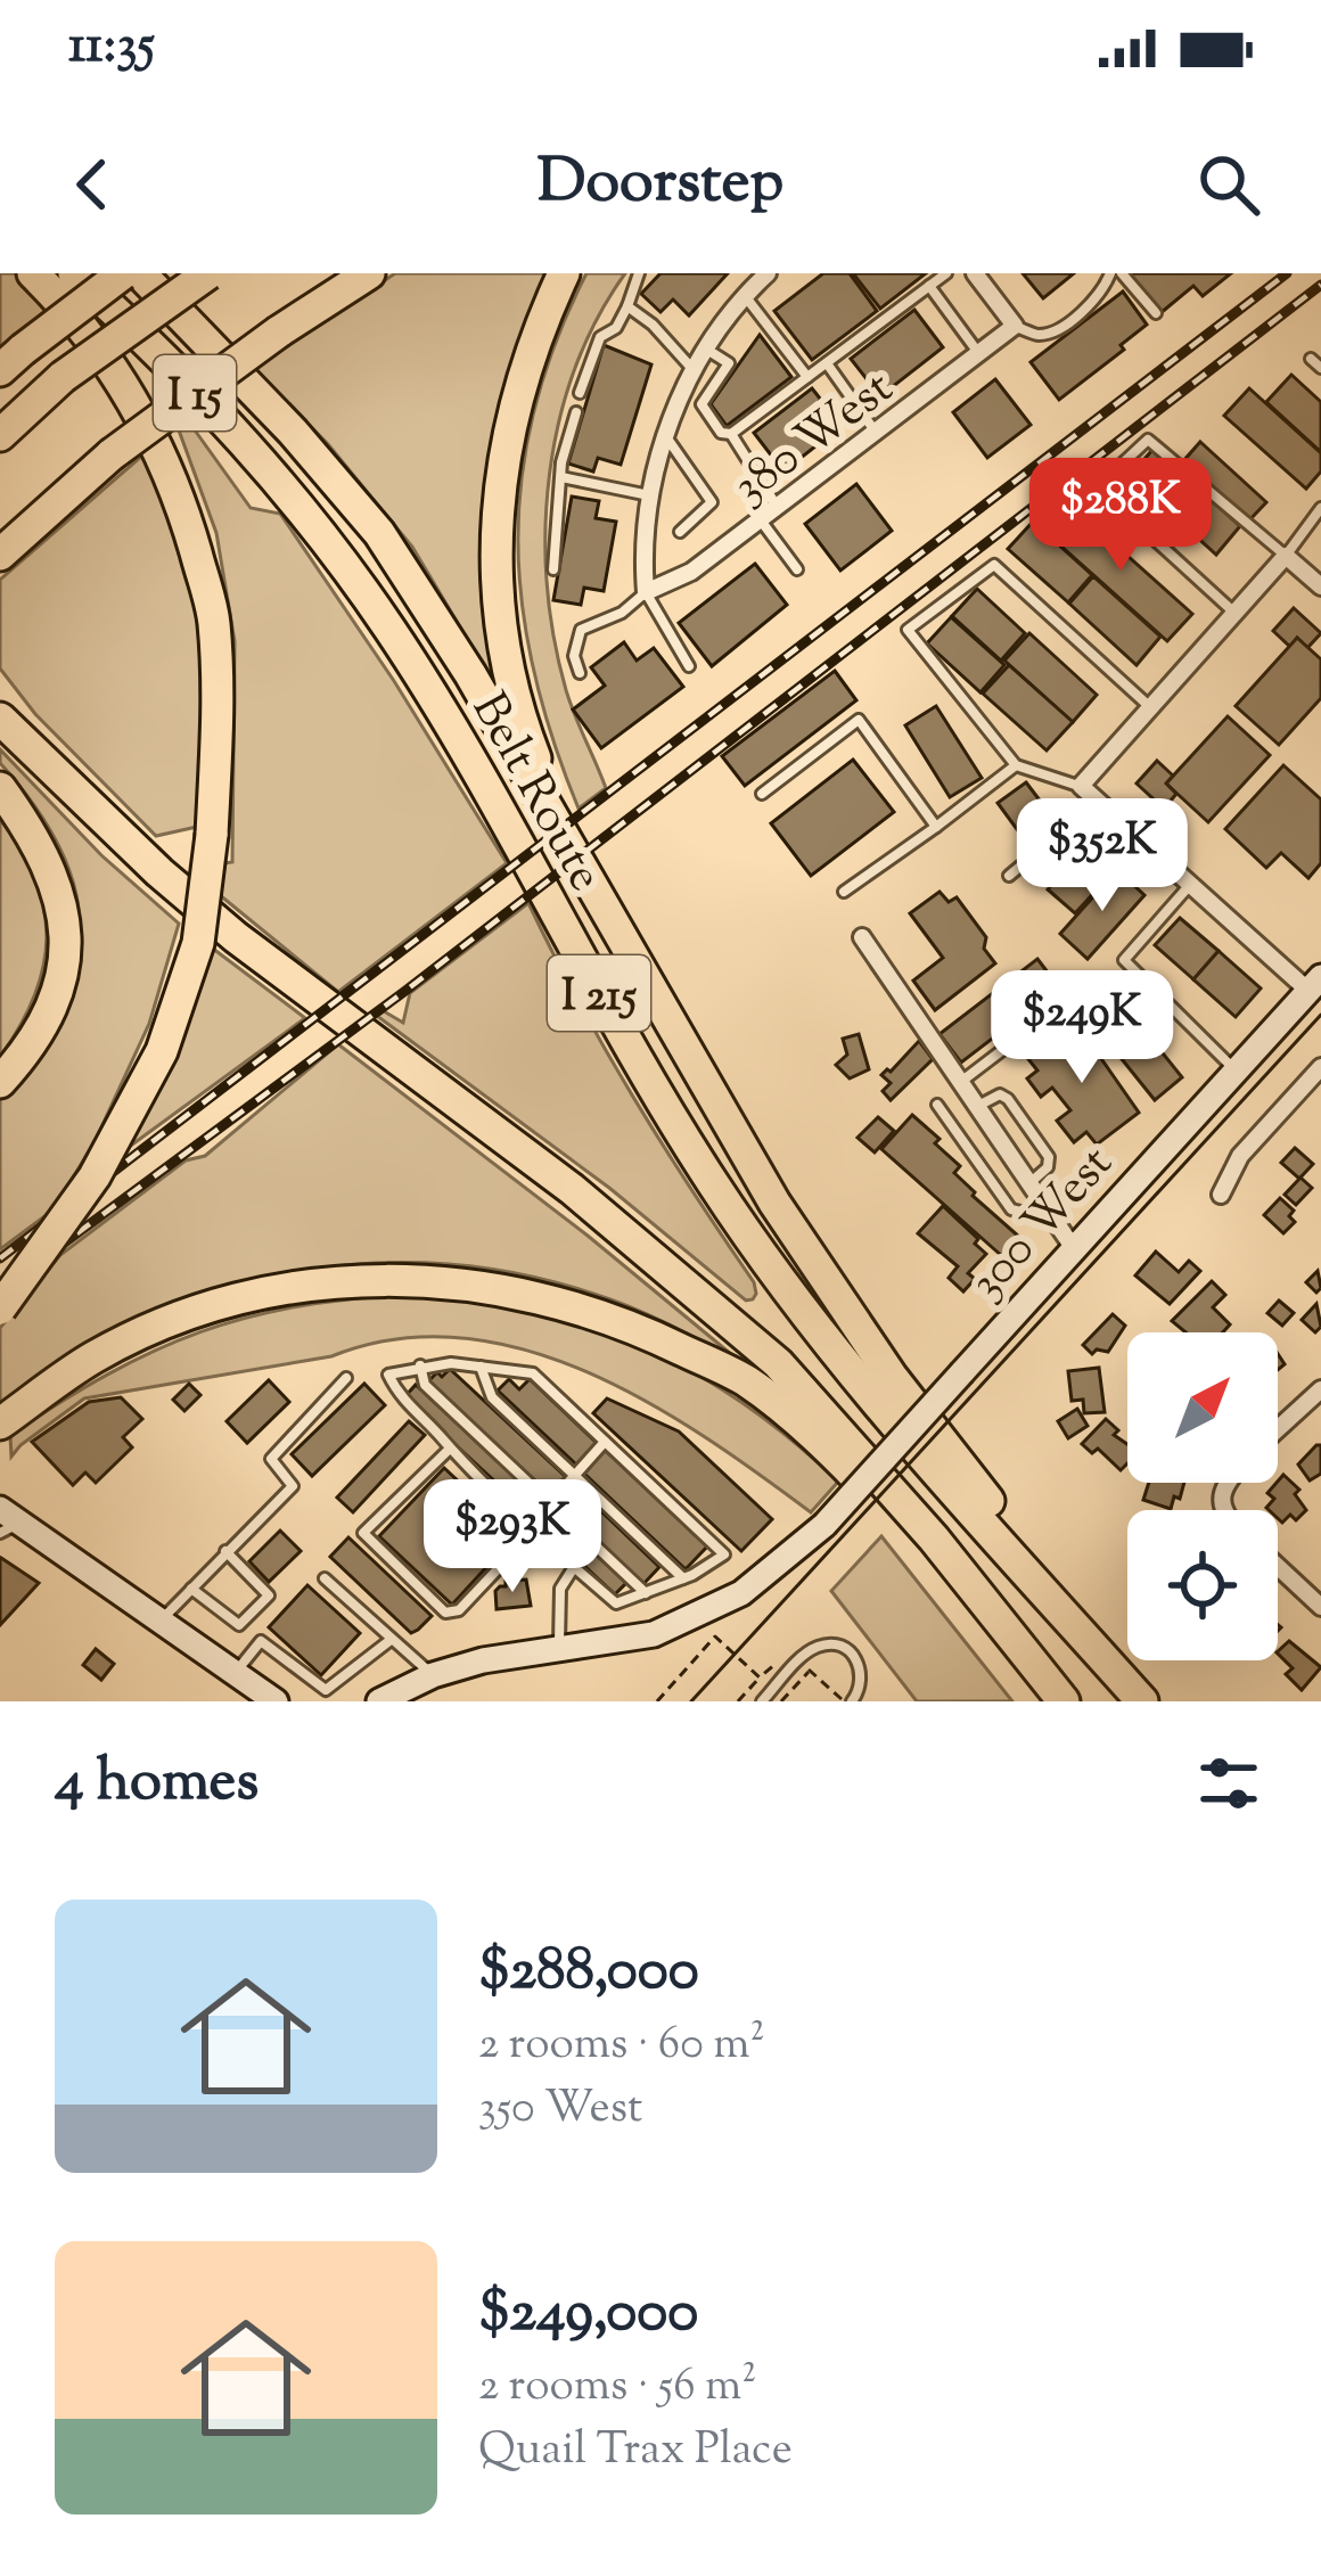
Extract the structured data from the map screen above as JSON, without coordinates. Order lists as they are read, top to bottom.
{
  "streets": {
    "highway": ["I 15", "Belt Route", "I 215"],
    "street": ["380 West", "300 West"]
  },
  "north": "top right",
  "page": {
    "status": "11:35",
    "header": "Doorstep",
    "price": [
      "$288K",
      "$352K",
      "$249K",
      "$293K"
    ],
    "heading": "4 homes",
    "list": [
      {
        "name": "$288,000",
        "note": "2 rooms · 60 m² · 350 West"
      },
      {
        "name": "$249,000",
        "note": "2 rooms · 56 m² · Quail Trax Place"
      }
    ]
  }
}
